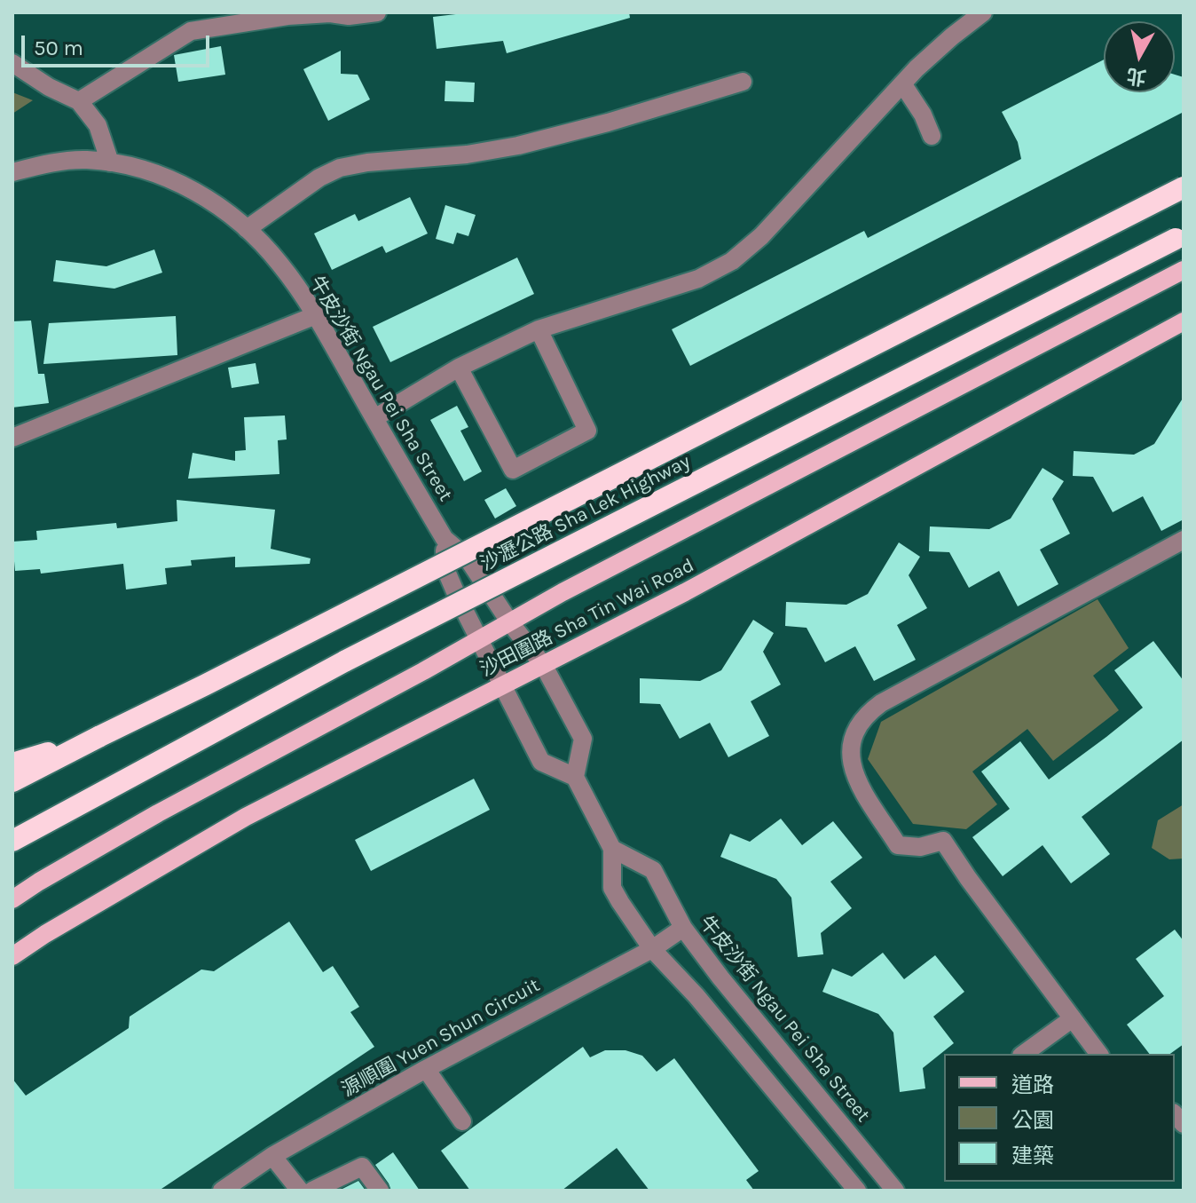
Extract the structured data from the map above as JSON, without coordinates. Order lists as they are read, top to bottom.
{
  "streets": {
    "highway": ["沙瀝公路 Sha Lek Highway"],
    "main road": ["沙田圍路 Sha Tin Wai Road"],
    "street": ["牛皮沙街 Ngau Pei Sha Street", "源順圍 Yuen Shun Circuit"]
  },
  "crossings": [
    ["牛皮沙街 Ngau Pei Sha Street", "沙田圍路 Sha Tin Wai Road"],
    ["牛皮沙街 Ngau Pei Sha Street", "源順圍 Yuen Shun Circuit"]
  ],
  "legend": ["道路", "公園", "建築"],
  "scale_bar": "50 m",
  "north": "bottom"
}
